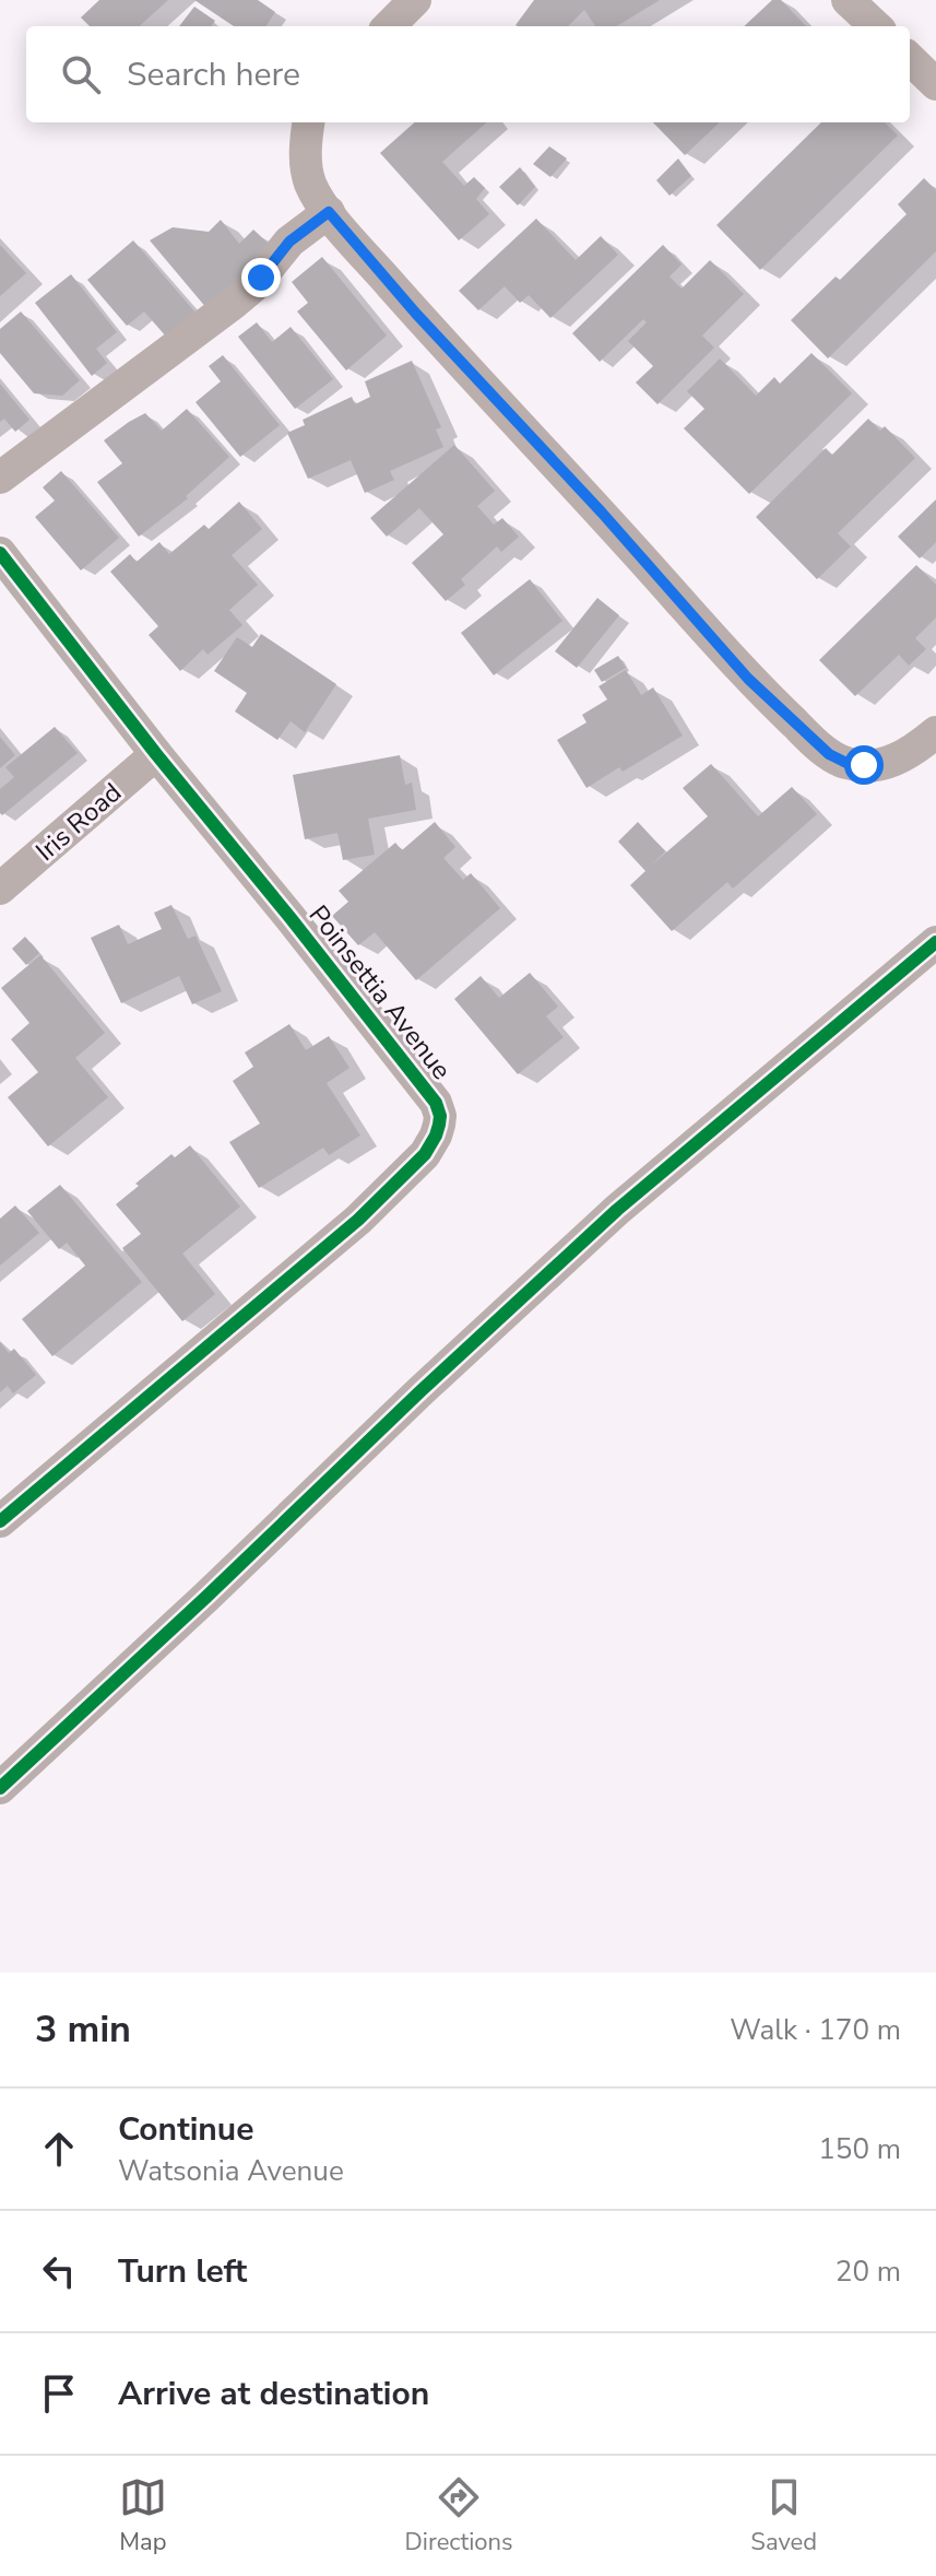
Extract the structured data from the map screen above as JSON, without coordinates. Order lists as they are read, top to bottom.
{
  "streets": {
    "street": ["Iris Road", "Poinsettia Avenue"]
  },
  "crossings": [
    ["Iris Road", "Poinsettia Avenue"]
  ],
  "page": {
    "search": "Search here",
    "heading": ["3 min", "Walk · 170 m"],
    "list": [
      ["Continue", "Watsonia Avenue", "150 m"],
      ["Turn left", "20 m"],
      "Arrive at destination"
    ],
    "nav": ["Map", "Directions", "Saved"]
  }
}
